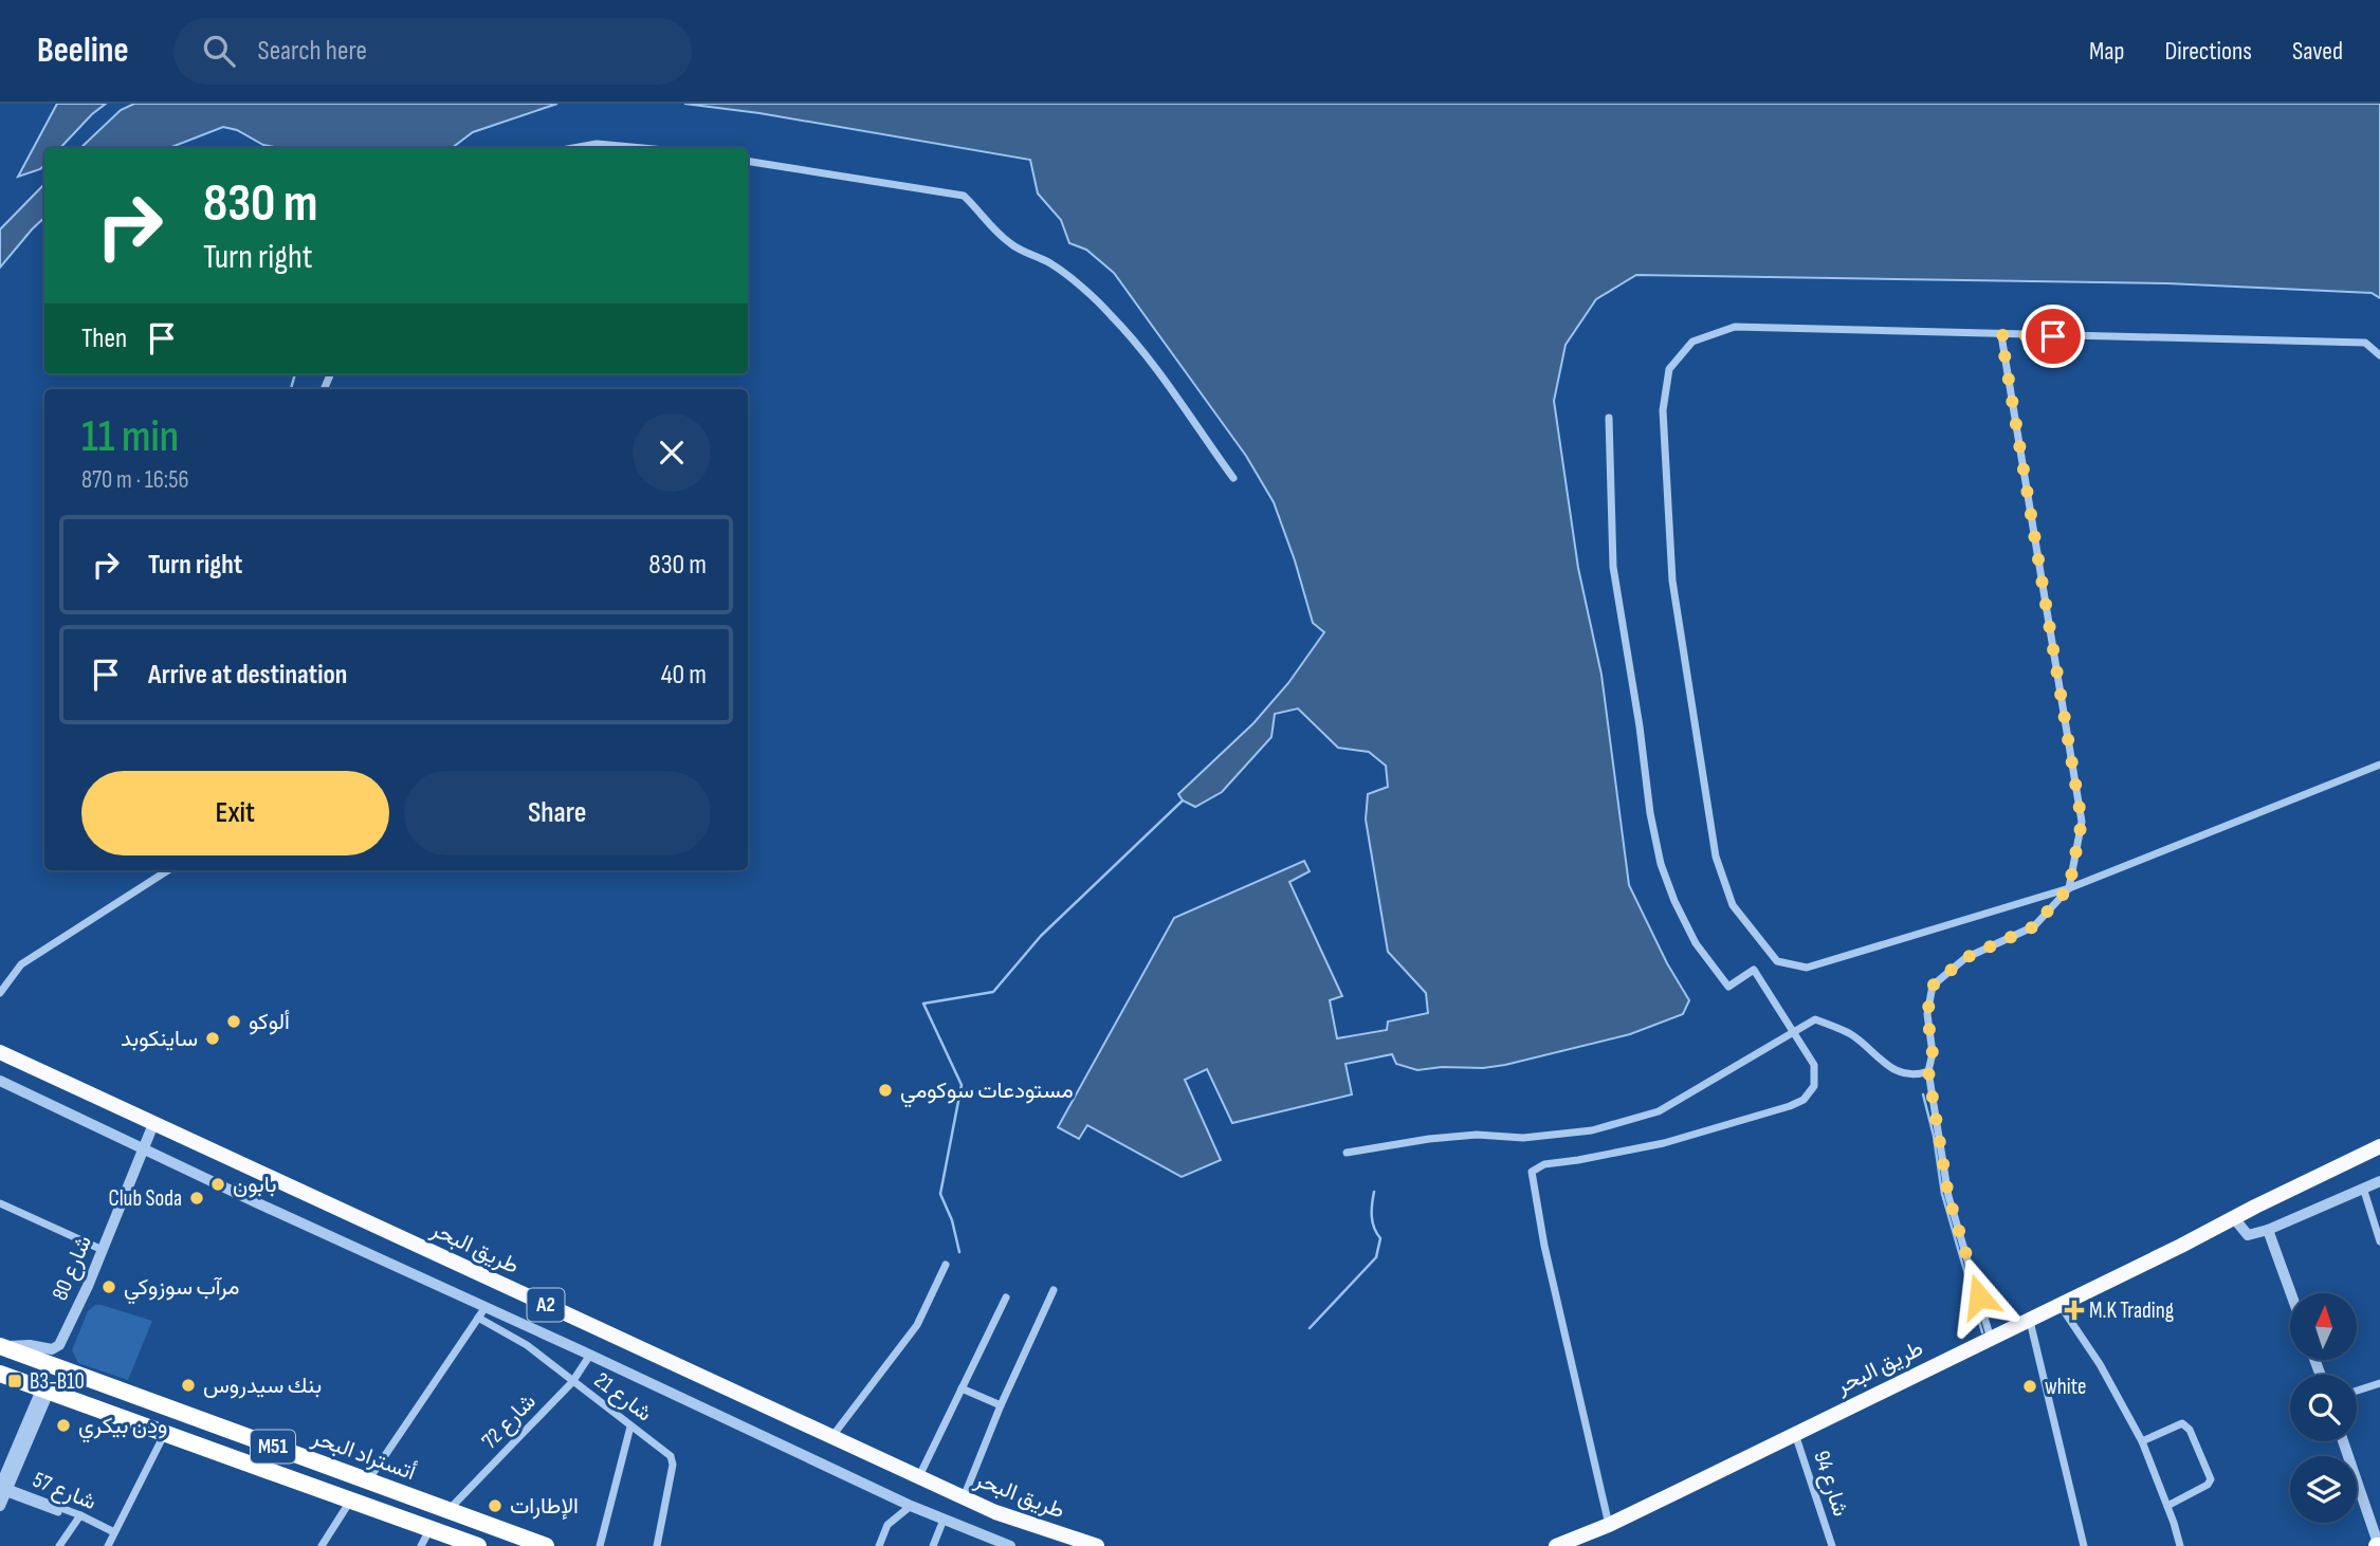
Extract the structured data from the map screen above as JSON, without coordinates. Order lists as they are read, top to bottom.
{
  "streets": {
    "highway": [
      "طريق البحر",
      "A2",
      "M51",
      "أتستراد البحر"
    ],
    "street": [
      "شارع 80",
      "شارع 21",
      "شارع 72",
      "شارع 94",
      "شارع 57"
    ]
  },
  "crossings": [
    ["طريق البحر", "شارع 80"],
    ["طريق البحر", "شارع 94"],
    ["شارع 80", "أتستراد البحر"],
    ["شارع 21", "شارع 72"],
    ["شارع 72", "أتستراد البحر"]
  ],
  "places": {
    "other": [
      "ألوكو",
      "ساينكوبد",
      "مستودعات سوكومي",
      "بابون",
      "Club Soda",
      "مرآب سوزوكي",
      "بنك سيدروس",
      "white",
      "ودن بيكري",
      "الإطارات"
    ],
    "health": ["M.K Trading"],
    "transit": ["B3-B10"]
  },
  "north": "top",
  "page": {
    "header": "Beeline",
    "search": "Search here",
    "nav": ["Map", "Directions", "Saved"],
    "turn": ["830 m", "Turn right"],
    "then": "Then",
    "heading": ["11 min", "870 m · 16:56"],
    "list": [
      {
        "name": "Turn right",
        "value": "830 m"
      },
      {
        "name": "Arrive at destination",
        "value": "40 m"
      }
    ],
    "buttons": ["Exit", "Share"]
  }
}
